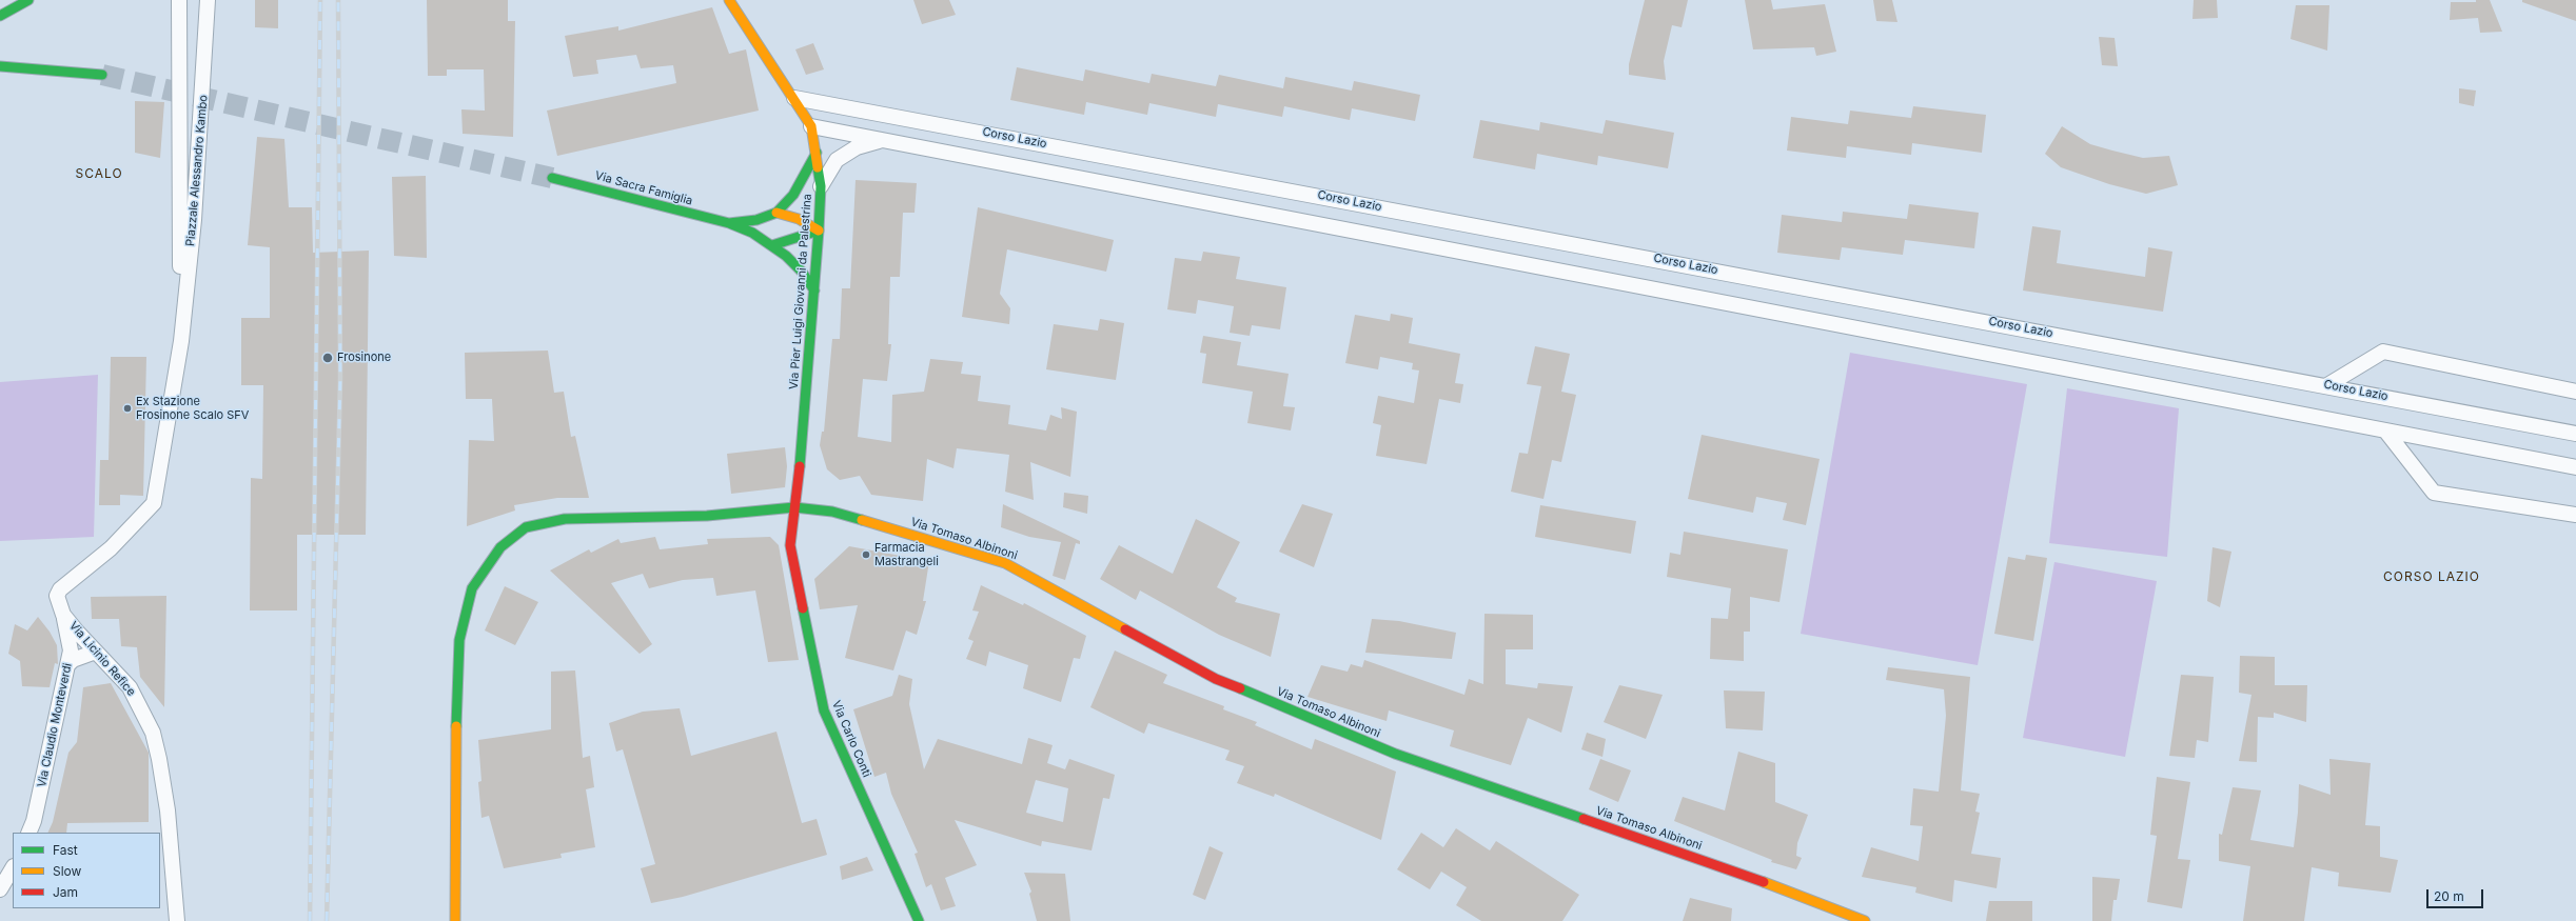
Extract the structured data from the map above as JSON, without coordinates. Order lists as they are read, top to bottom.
{
  "streets": {
    "street": [
      "Corso Lazio",
      "Piazzale Alessandro Kambo",
      "Via Sacra Famiglia",
      "Via Pier Luigi Giovanni da Palestrina",
      "Via Tomaso Albinoni",
      "Via Licinio Refice",
      "Via Claudio Monteverdi",
      "Via Carlo Conti"
    ]
  },
  "crossings": [
    ["Corso Lazio", "Via Pier Luigi Giovanni da Palestrina"],
    ["Piazzale Alessandro Kambo", "Via Licinio Refice"],
    ["Via Pier Luigi Giovanni da Palestrina", "Via Tomaso Albinoni"],
    ["Via Pier Luigi Giovanni da Palestrina", "Via Carlo Conti"],
    ["Via Tomaso Albinoni", "Via Carlo Conti"],
    ["Via Licinio Refice", "Via Claudio Monteverdi"]
  ],
  "districts": ["SCALO", "CORSO LAZIO"],
  "places": ["Frosinone", "Ex Stazione Frosinone Scalo SFV", "Farmacia Mastrangeli"],
  "legend": ["Fast", "Slow", "Jam"],
  "scale_bar": "20 m"
}
